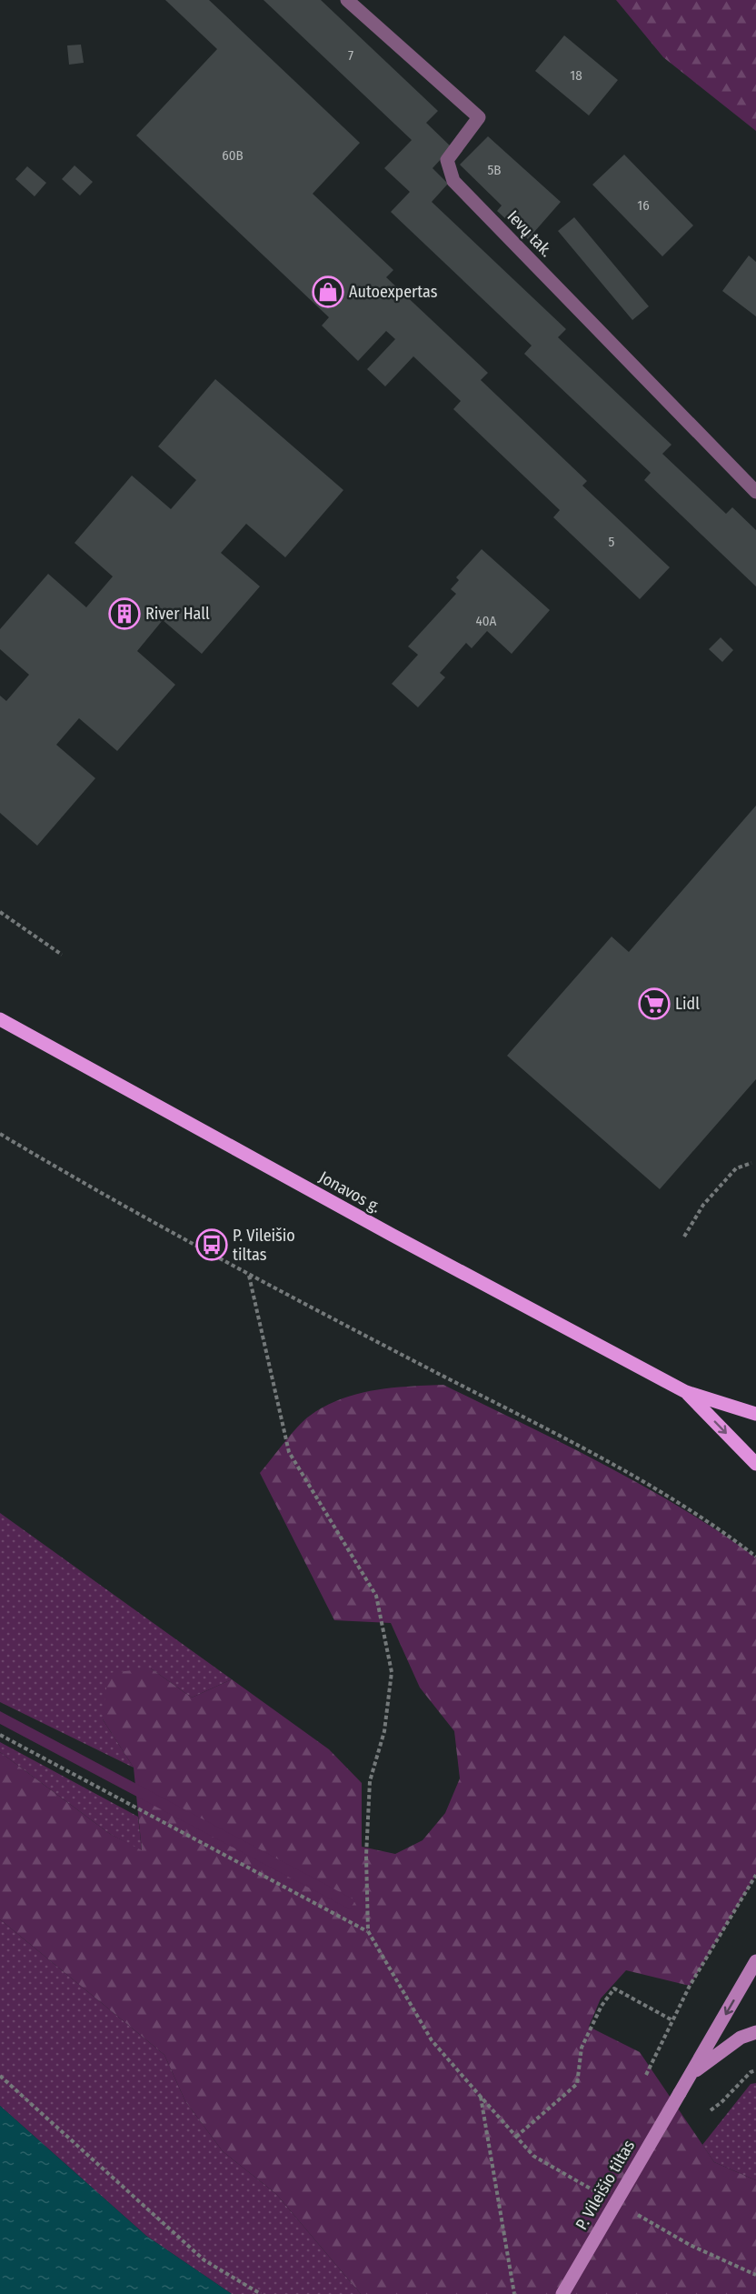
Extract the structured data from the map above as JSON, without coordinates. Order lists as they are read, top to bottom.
{
  "streets": {
    "main road": ["Jonavos g.", "P. Vileišio tiltas"],
    "street": ["Ievų tak."]
  },
  "places": {
    "shop": ["Autoexpertas"],
    "building": ["River Hall"],
    "supermarket": ["Lidl"],
    "bus stop": ["P. Vileišio tiltas"]
  },
  "house_numbers": [
    "7",
    "18",
    "60B",
    "5B",
    "16",
    "5",
    "40A"
  ]
}
